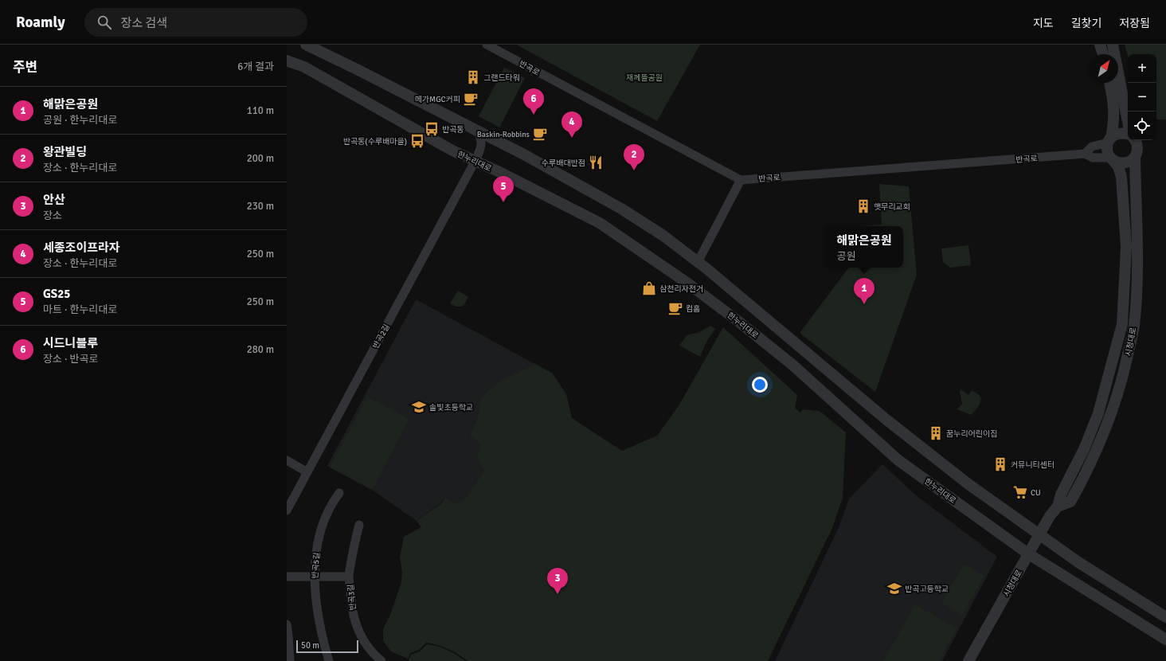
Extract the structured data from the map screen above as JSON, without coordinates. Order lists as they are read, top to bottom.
{
  "streets": {
    "street": [
      "반곡로",
      "한누리대로",
      "반곡2길",
      "시청대로",
      "반곡5길",
      "반곡3길"
    ]
  },
  "crossings": [
    ["한누리대로", "반곡2길"],
    ["한누리대로", "시청대로"]
  ],
  "parks": ["재께뜰공원"],
  "places": {
    "building": [
      "그랜드타워",
      "햇무리교회",
      "꿈누리어린이집",
      "커뮤니티센터"
    ],
    "cafe": ["메가MGC커피", "Baskin-Robbins", "컴홈"],
    "bus stop": ["반곡동", "반곡동(수루배마을)"],
    "restaurant": ["수루배대반점"],
    "shop": ["삼천리자전거"],
    "school or university": ["솔빛초등학교", "반곡고등학교"],
    "supermarket": ["CU"]
  },
  "scale_bar": "50 m",
  "north": "top right",
  "page": {
    "header": "Roamly",
    "search": "장소 검색",
    "nav": ["지도", "길찾기", "저장됨"],
    "heading": ["주변", "6개 결과"],
    "map_buttons": ["+", "−"],
    "list": [
      {
        "mark": "1",
        "name": "해맑은공원",
        "note": "공원 · 한누리대로",
        "value": "110 m"
      },
      {
        "mark": "2",
        "name": "왕관빌딩",
        "note": "장소 · 한누리대로",
        "value": "200 m"
      },
      {
        "mark": "3",
        "name": "안산",
        "note": "장소",
        "value": "230 m"
      },
      {
        "mark": "4",
        "name": "세종조이프라자",
        "note": "장소 · 한누리대로",
        "value": "250 m"
      },
      {
        "mark": "5",
        "name": "GS25",
        "note": "마트 · 한누리대로",
        "value": "250 m"
      },
      {
        "mark": "6",
        "name": "시드니블루",
        "note": "장소 · 반곡로",
        "value": "280 m"
      }
    ],
    "pins": [
      "6",
      "4",
      "2",
      "5",
      "1",
      "3"
    ],
    "popup": ["해맑은공원", "공원"],
    "scale": "50 m"
  }
}
